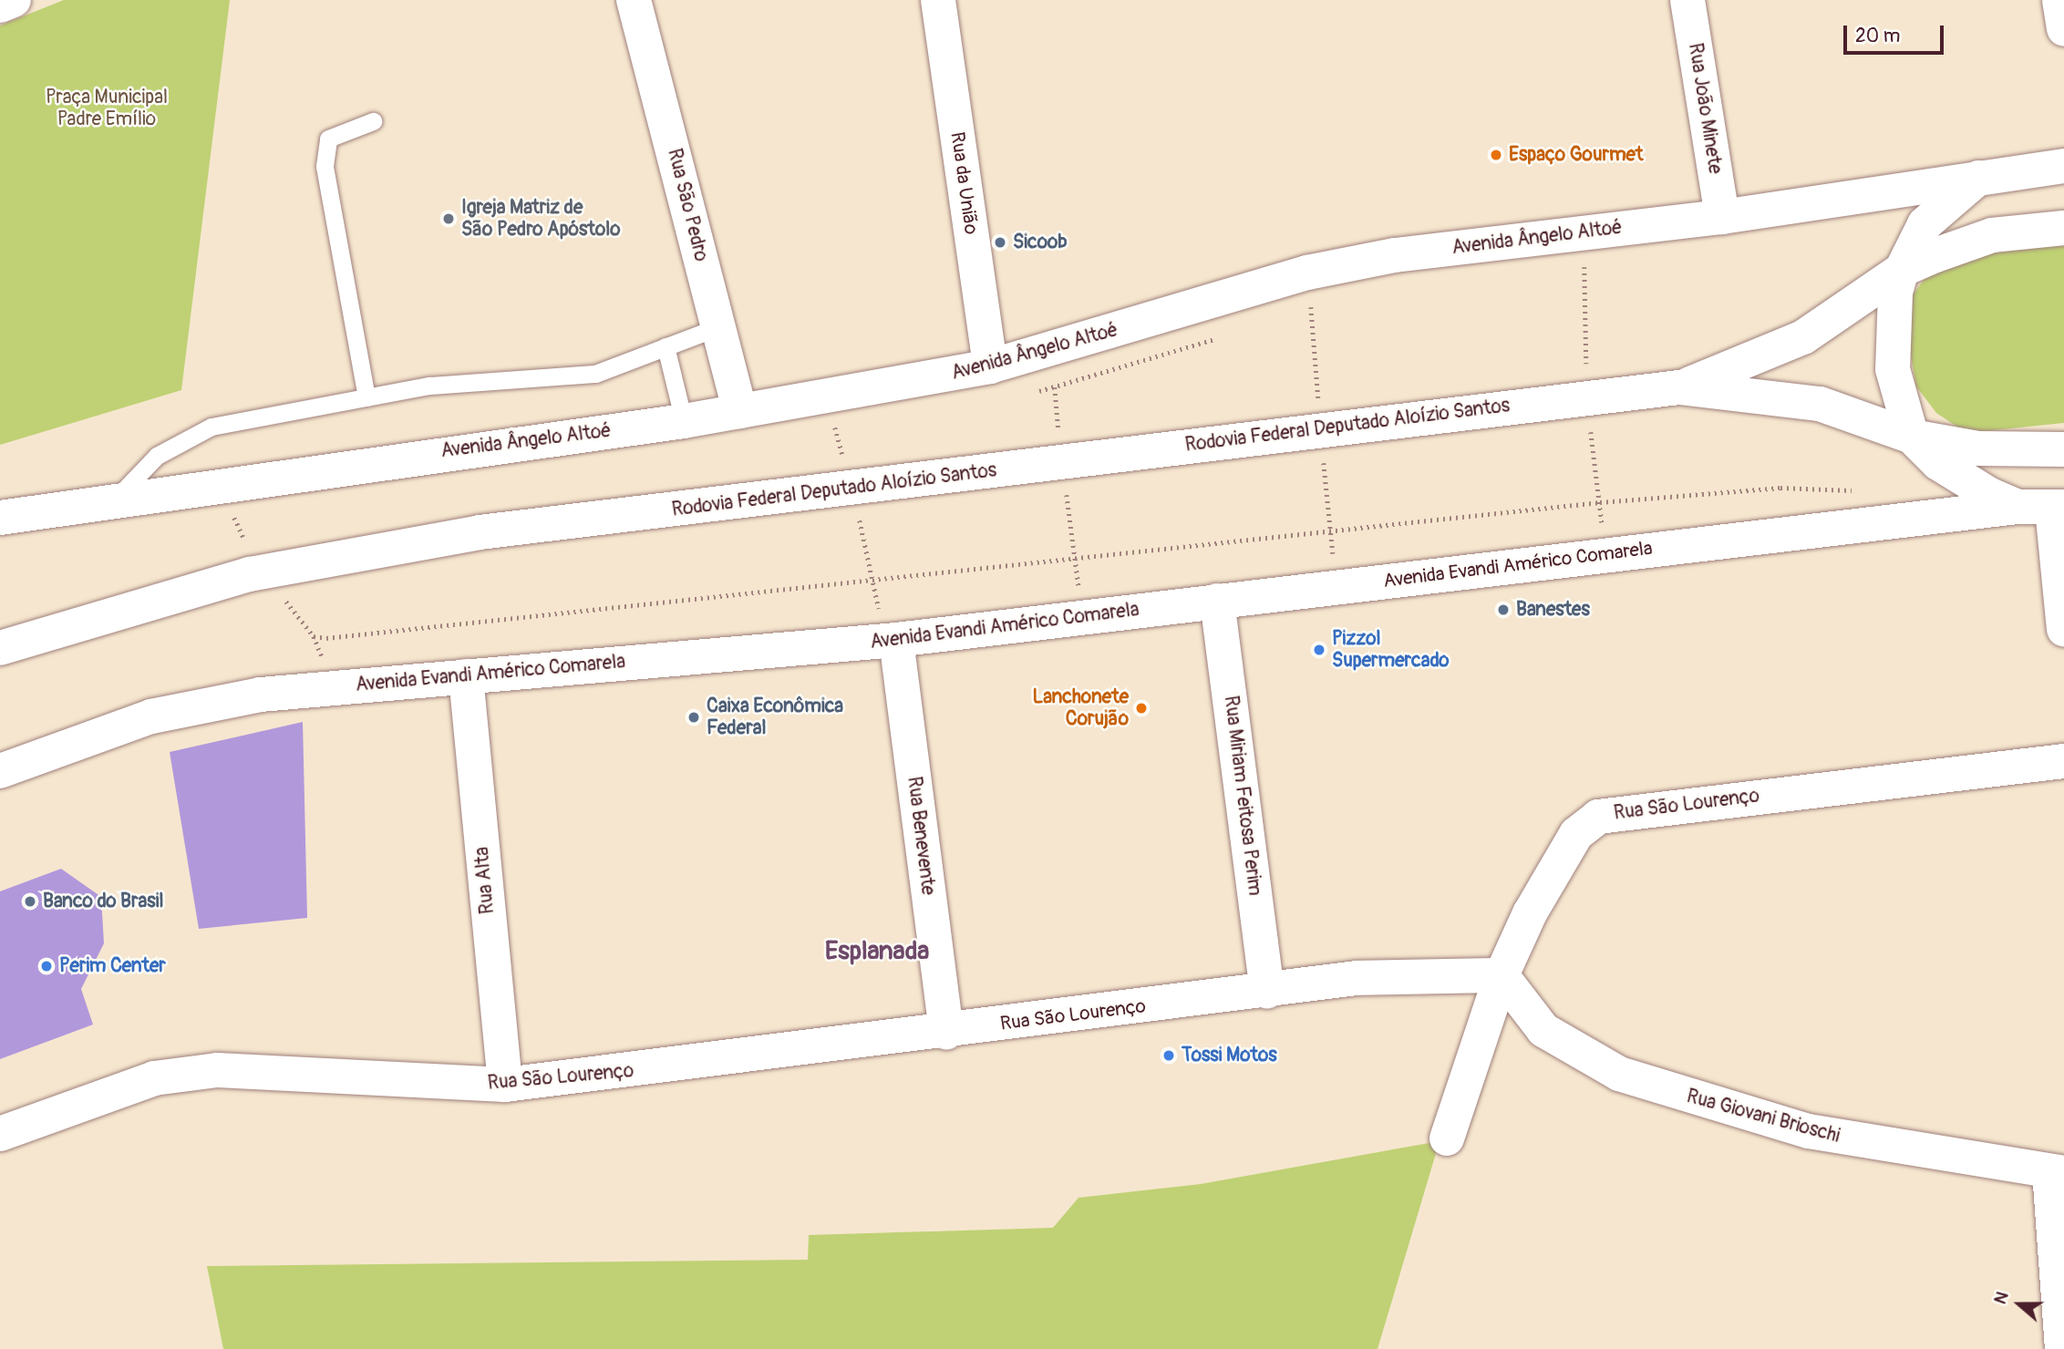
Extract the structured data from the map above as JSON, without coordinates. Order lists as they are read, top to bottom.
{
  "streets": {
    "main road": [
      "Rua João Minete",
      "Rua da União",
      "Rua São Pedro",
      "Avenida Ângelo Altoé",
      "Rodovia Federal Deputado Aloízio Santos",
      "Avenida Evandi Américo Comarela",
      "Rua Miriam Feitosa Perim",
      "Rua São Lourenço",
      "Rua Benevente",
      "Rua Alta",
      "Rua Giovani Brioschi"
    ]
  },
  "crossings": [
    ["Rua João Minete", "Avenida Ângelo Altoé"],
    ["Rua da União", "Avenida Ângelo Altoé"],
    ["Rua São Pedro", "Avenida Ângelo Altoé"],
    ["Avenida Evandi Américo Comarela", "Rua Miriam Feitosa Perim"],
    ["Avenida Evandi Américo Comarela", "Rua Benevente"],
    ["Avenida Evandi Américo Comarela", "Rua Alta"],
    ["Rua Miriam Feitosa Perim", "Rua São Lourenço"],
    ["Rua São Lourenço", "Rua Benevente"],
    ["Rua São Lourenço", "Rua Alta"],
    ["Rua São Lourenço", "Rua Giovani Brioschi"]
  ],
  "districts": ["Esplanada"],
  "parks": ["Praça Municipal Padre Emílio"],
  "places": [
    "Espaço Gourmet",
    "Igreja Matriz de São Pedro Apóstolo",
    "Sicoob",
    "Banestes",
    "Pizzol Supermercado",
    "Lanchonete Corujão",
    "Caixa Econômica Federal",
    "Banco do Brasil",
    "Perim Center",
    "Tossi Motos"
  ],
  "scale_bar": "20 m",
  "north": "left"
}
